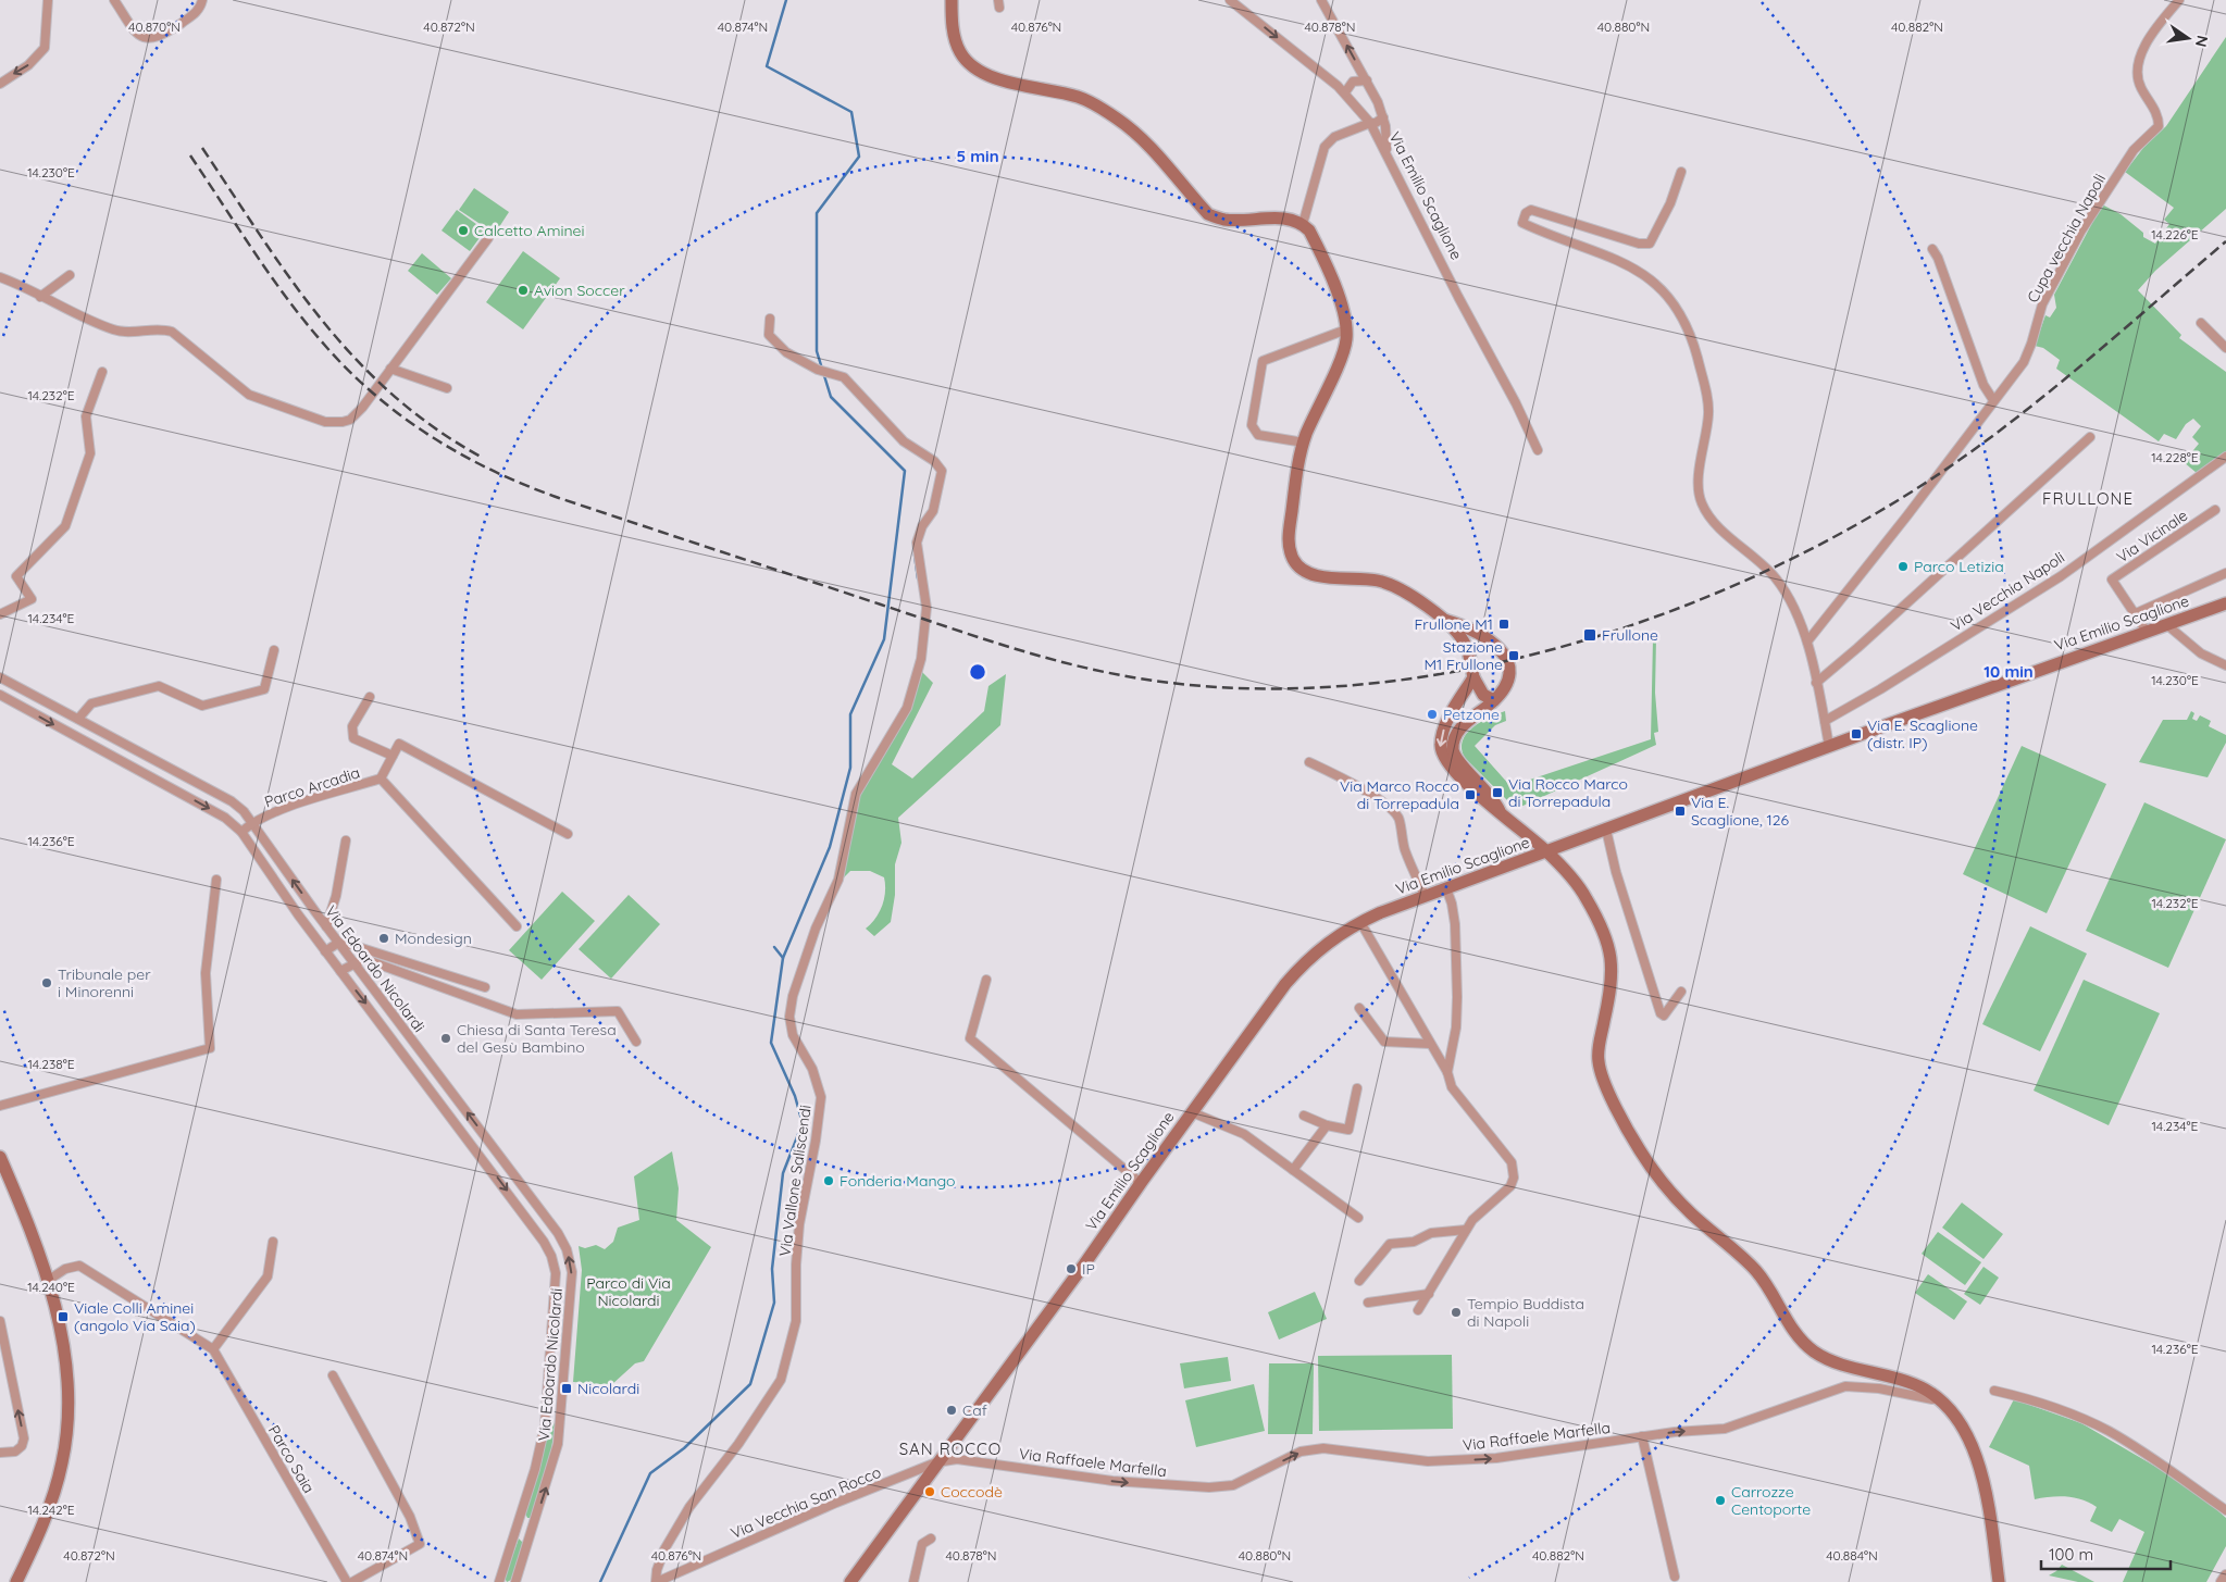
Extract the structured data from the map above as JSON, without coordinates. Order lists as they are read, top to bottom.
{
  "streets": {
    "main road": ["Via Emilio Scaglione"],
    "street": [
      "Cupa vecchia Napoli",
      "Via Vicinale",
      "Via Vecchia Napoli",
      "Parco Arcadia",
      "Via Edoardo Nicolardi",
      "Via Vallone Saliscendi",
      "Via Raffaele Marfella",
      "Parco Saia",
      "Via Vecchia San Rocco"
    ]
  },
  "crossings": [
    ["Via Emilio Scaglione", "Via Vicinale"],
    ["Via Emilio Scaglione", "Via Raffaele Marfella"],
    ["Via Emilio Scaglione", "Via Vecchia San Rocco"],
    ["Parco Arcadia", "Via Edoardo Nicolardi"],
    ["Via Vallone Saliscendi", "Via Vecchia San Rocco"],
    ["Via Raffaele Marfella", "Via Vecchia San Rocco"]
  ],
  "one_way": ["Via Raffaele Marfella"],
  "districts": ["FRULLONE", "SAN ROCCO"],
  "parks": ["Parco di Via Nicolardi"],
  "places": {
    "other": [
      "Calcetto Aminei",
      "Avion Soccer",
      "Parco Letizia",
      "Petzone",
      "Mondesign",
      "Tribunale per i Minorenni",
      "Chiesa di Santa Teresa del Gesù Bambino",
      "Fonderia Mango",
      "IP",
      "Tempio Buddista di Napoli",
      "Caf",
      "Coccodè",
      "Carrozze Centoporte"
    ],
    "transit": [
      "Frullone M1",
      "Frullone",
      "Stazione M1 Frullone",
      "Via E. Scaglione (distr. IP)",
      "Via Rocco Marco di Torrepadula",
      "Via Marco Rocco di Torrepadula",
      "Via E. Scaglione, 126",
      "Viale Colli Aminei (angolo Via Saia)",
      "Nicolardi"
    ]
  },
  "scale_bar": "100 m",
  "north": "right",
  "coordinates": [
    "40.870°N",
    "40.872°N",
    "40.874°N",
    "40.876°N",
    "40.878°N",
    "40.880°N",
    "40.882°N",
    "14.230°E",
    "14.226°E",
    "14.232°E",
    "14.228°E",
    "14.234°E",
    "14.236°E",
    "14.238°E",
    "14.240°E",
    "14.242°E",
    "40.884°N"
  ],
  "rings": ["5 min", "10 min"]
}
